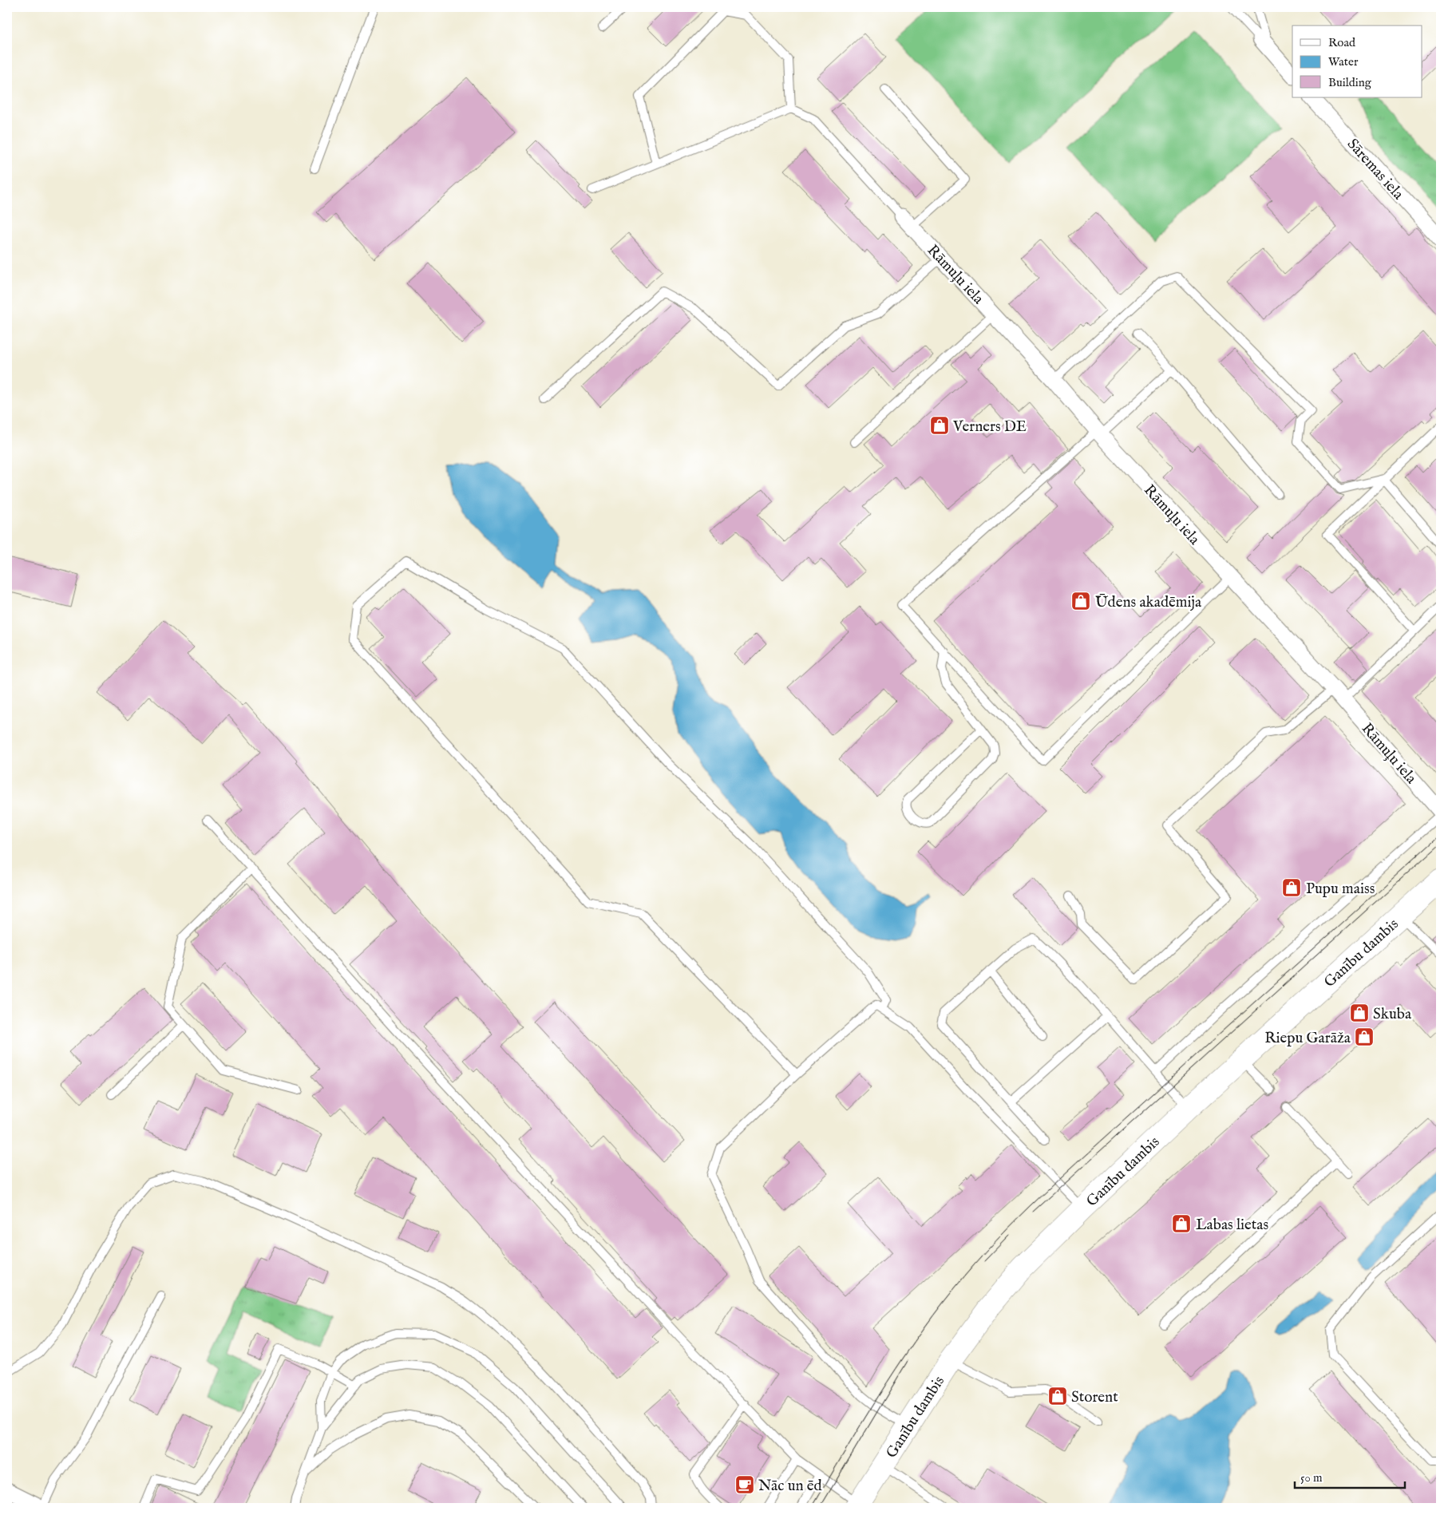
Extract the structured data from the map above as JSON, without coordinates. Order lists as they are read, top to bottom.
{
  "streets": {
    "main road": ["Ganību dambis"],
    "street": ["Sāremas iela", "Rāmuļu iela"]
  },
  "places": {
    "shop": [
      "Verners DE",
      "Ūdens akadēmija",
      "Pupu maiss",
      "Skuba",
      "Riepu Garāža",
      "Labas lietas",
      "Storent"
    ],
    "cafe": ["Nāc un ēd"]
  },
  "legend": ["Road", "Water", "Building"],
  "scale_bar": "50 m"
}
